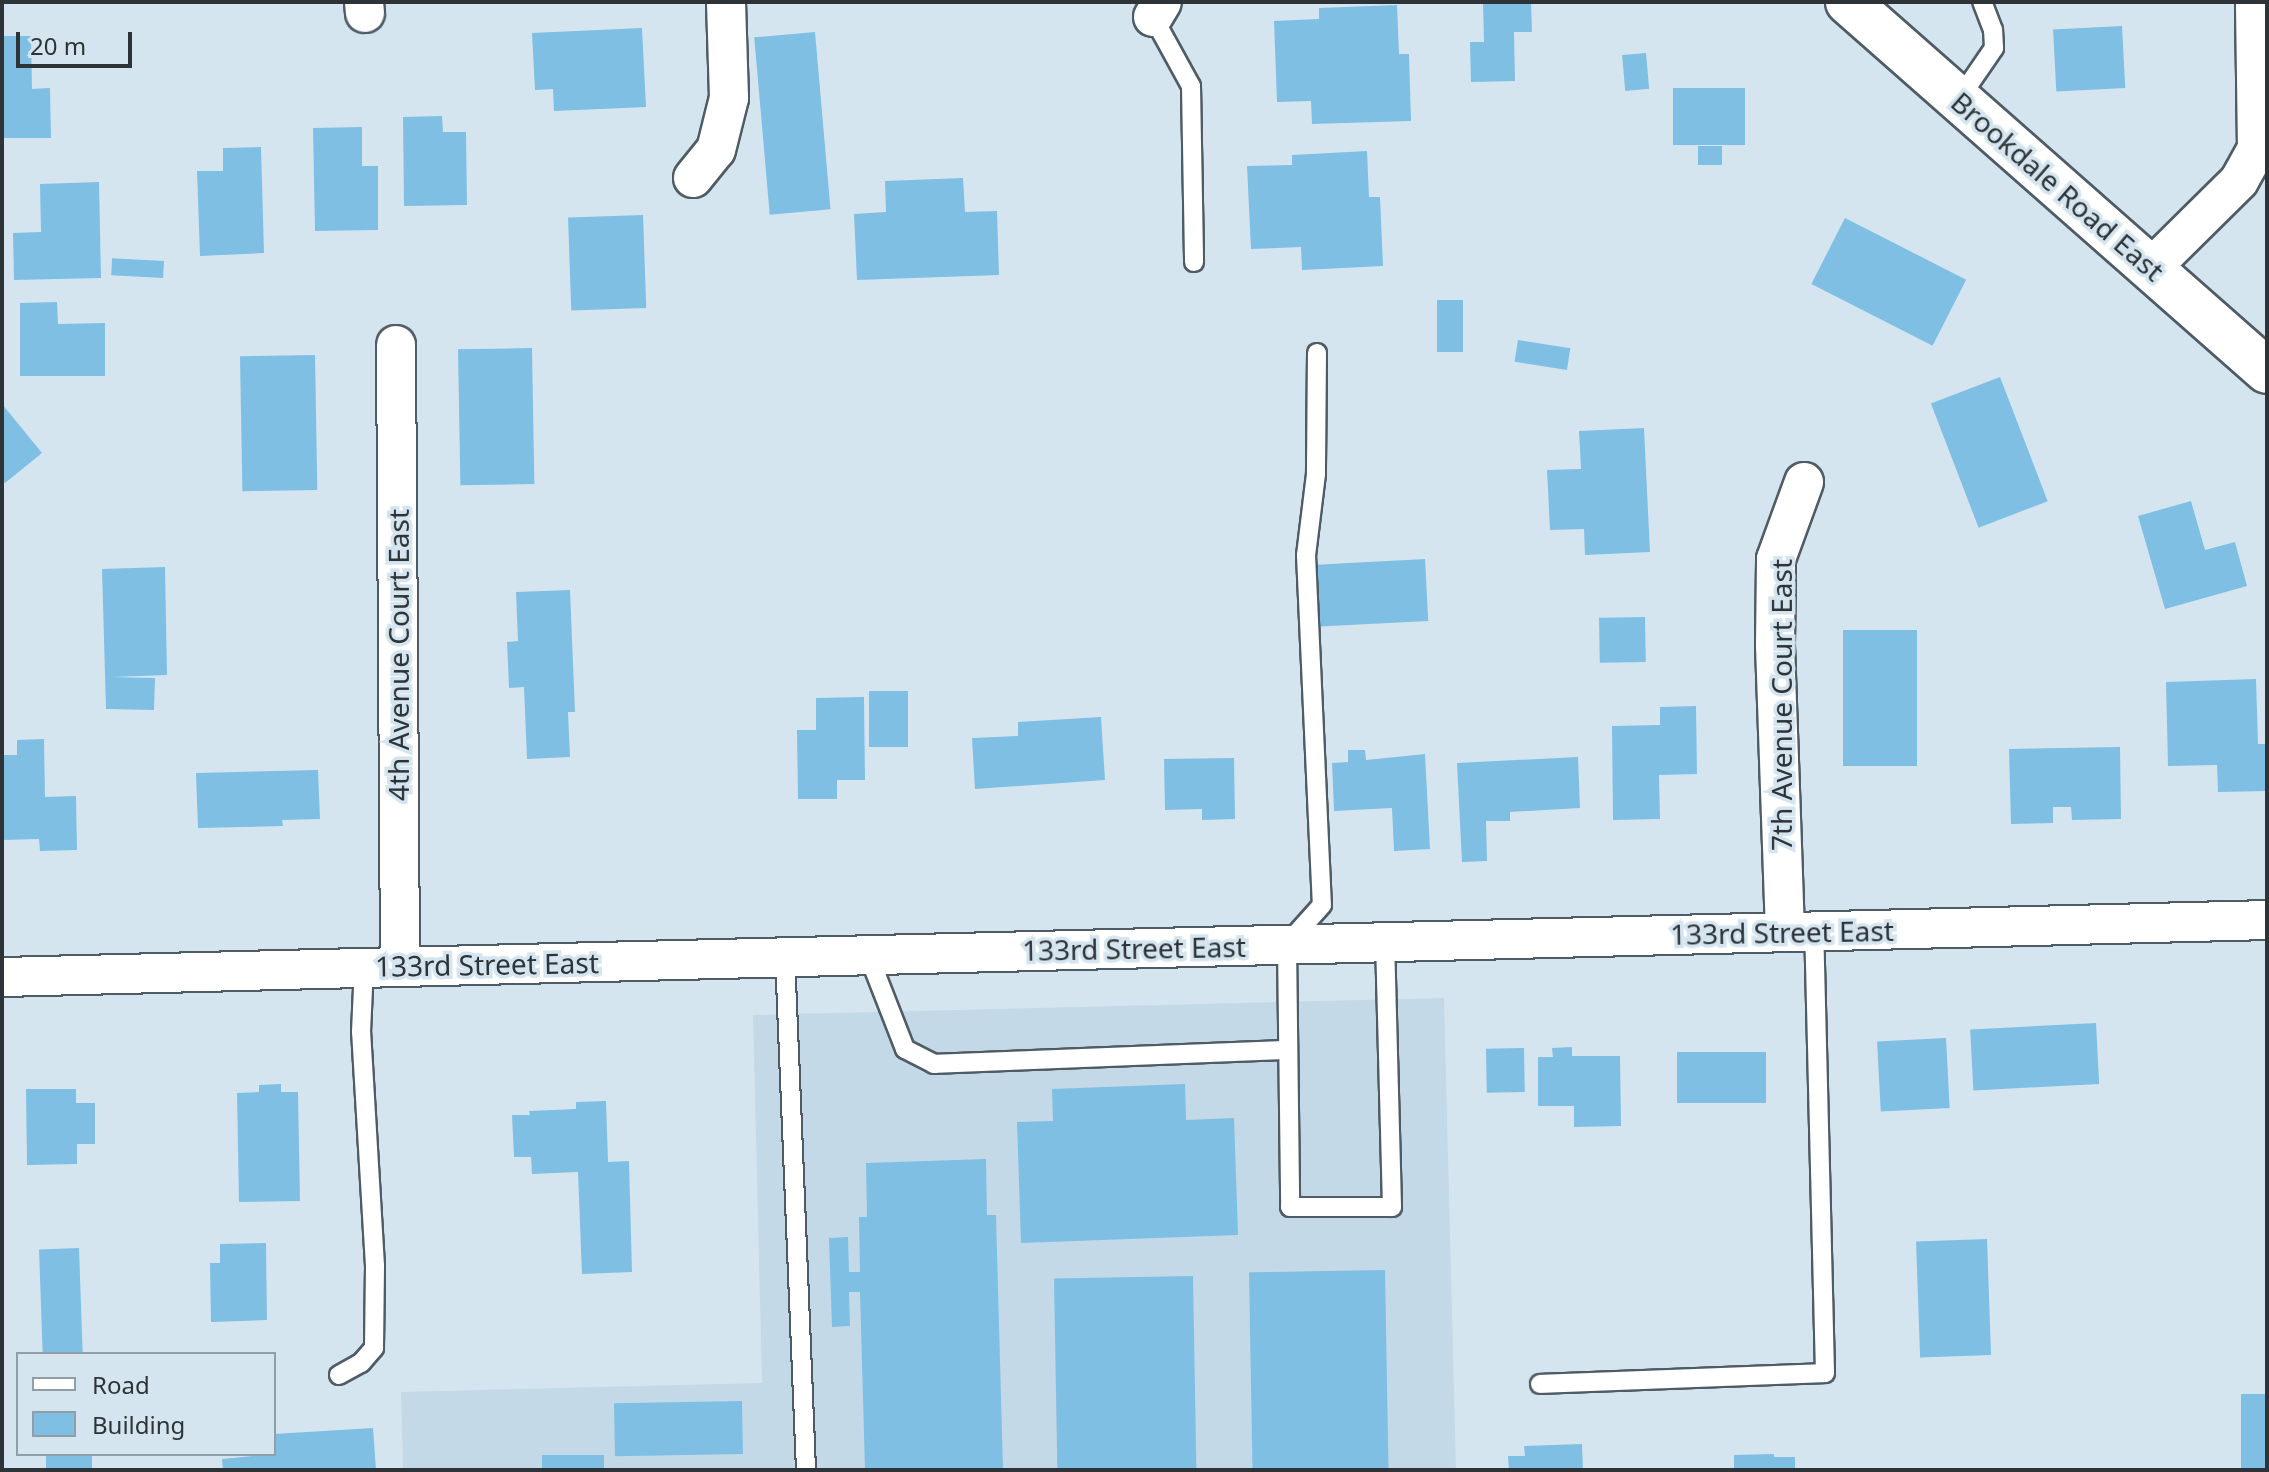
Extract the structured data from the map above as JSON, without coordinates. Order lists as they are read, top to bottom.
{
  "streets": {
    "main road": ["Brookdale Road East"],
    "street": ["4th Avenue Court East", "7th Avenue Court East", "133rd Street East"]
  },
  "crossings": [
    ["4th Avenue Court East", "133rd Street East"],
    ["7th Avenue Court East", "133rd Street East"]
  ],
  "legend": ["Road", "Building"],
  "scale_bar": "20 m"
}
